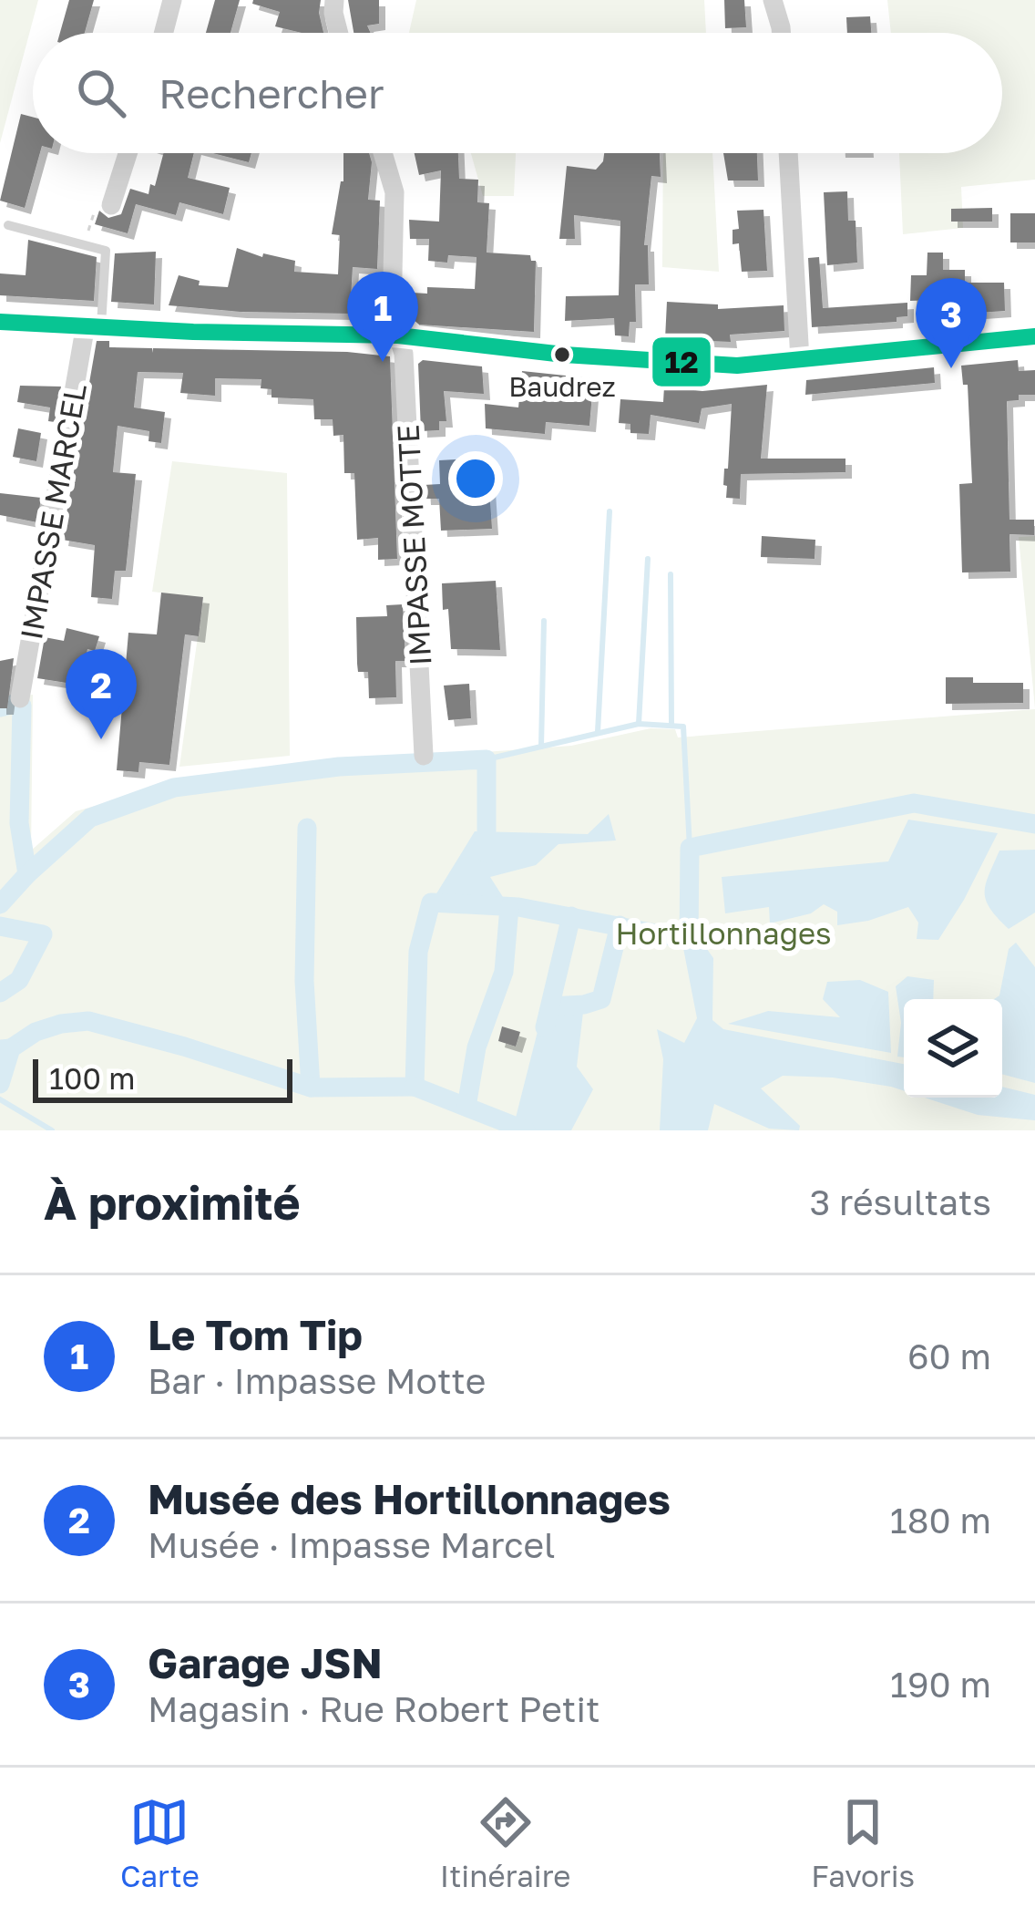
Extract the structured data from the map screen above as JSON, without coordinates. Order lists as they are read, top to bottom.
{
  "streets": {
    "street": ["IMPASSE MARCEL", "IMPASSE MOTTE"]
  },
  "parks": ["Hortillonnages"],
  "places": ["Baudrez"],
  "lines": ["transit line 12"],
  "scale_bar": "100 m",
  "page": {
    "search": "Rechercher",
    "pins": ["1", "3", "2"],
    "scale": "100 m",
    "heading": ["À proximité", "3 résultats"],
    "list": [
      {
        "mark": "1",
        "name": "Le Tom Tip",
        "note": "Bar · Impasse Motte",
        "value": "60 m"
      },
      {
        "mark": "2",
        "name": "Musée des Hortillonnages",
        "note": "Musée · Impasse Marcel",
        "value": "180 m"
      },
      {
        "mark": "3",
        "name": "Garage JSN",
        "note": "Magasin · Rue Robert Petit",
        "value": "190 m"
      }
    ],
    "nav": ["Carte", "Itinéraire", "Favoris"]
  }
}
